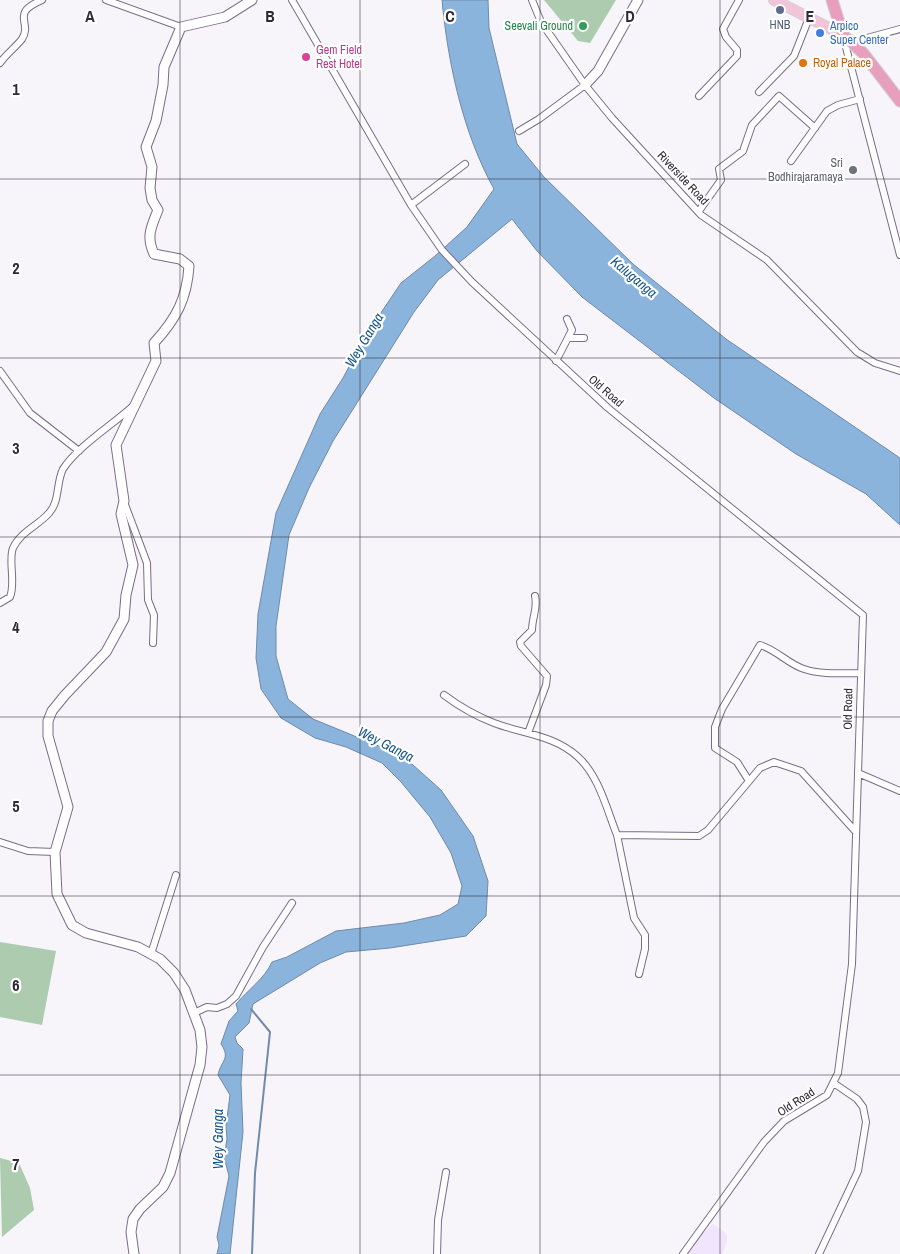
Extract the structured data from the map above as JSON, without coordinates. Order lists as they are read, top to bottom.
{
  "streets": {
    "street": ["Riverside Road", "Old Road"]
  },
  "water": ["Kaluganga", "Wey Ganga"],
  "places": [
    "HNB",
    "Seevali Ground",
    "Arpico Super Center",
    "Gem Field Rest Hotel",
    "Royal Palace",
    "Sri Bodhirajaramaya"
  ],
  "grid": {
    "columns": [
      "A",
      "B",
      "C",
      "D",
      "E"
    ],
    "rows": [
      "1",
      "2",
      "3",
      "4",
      "5",
      "6",
      "7"
    ]
  }
}
